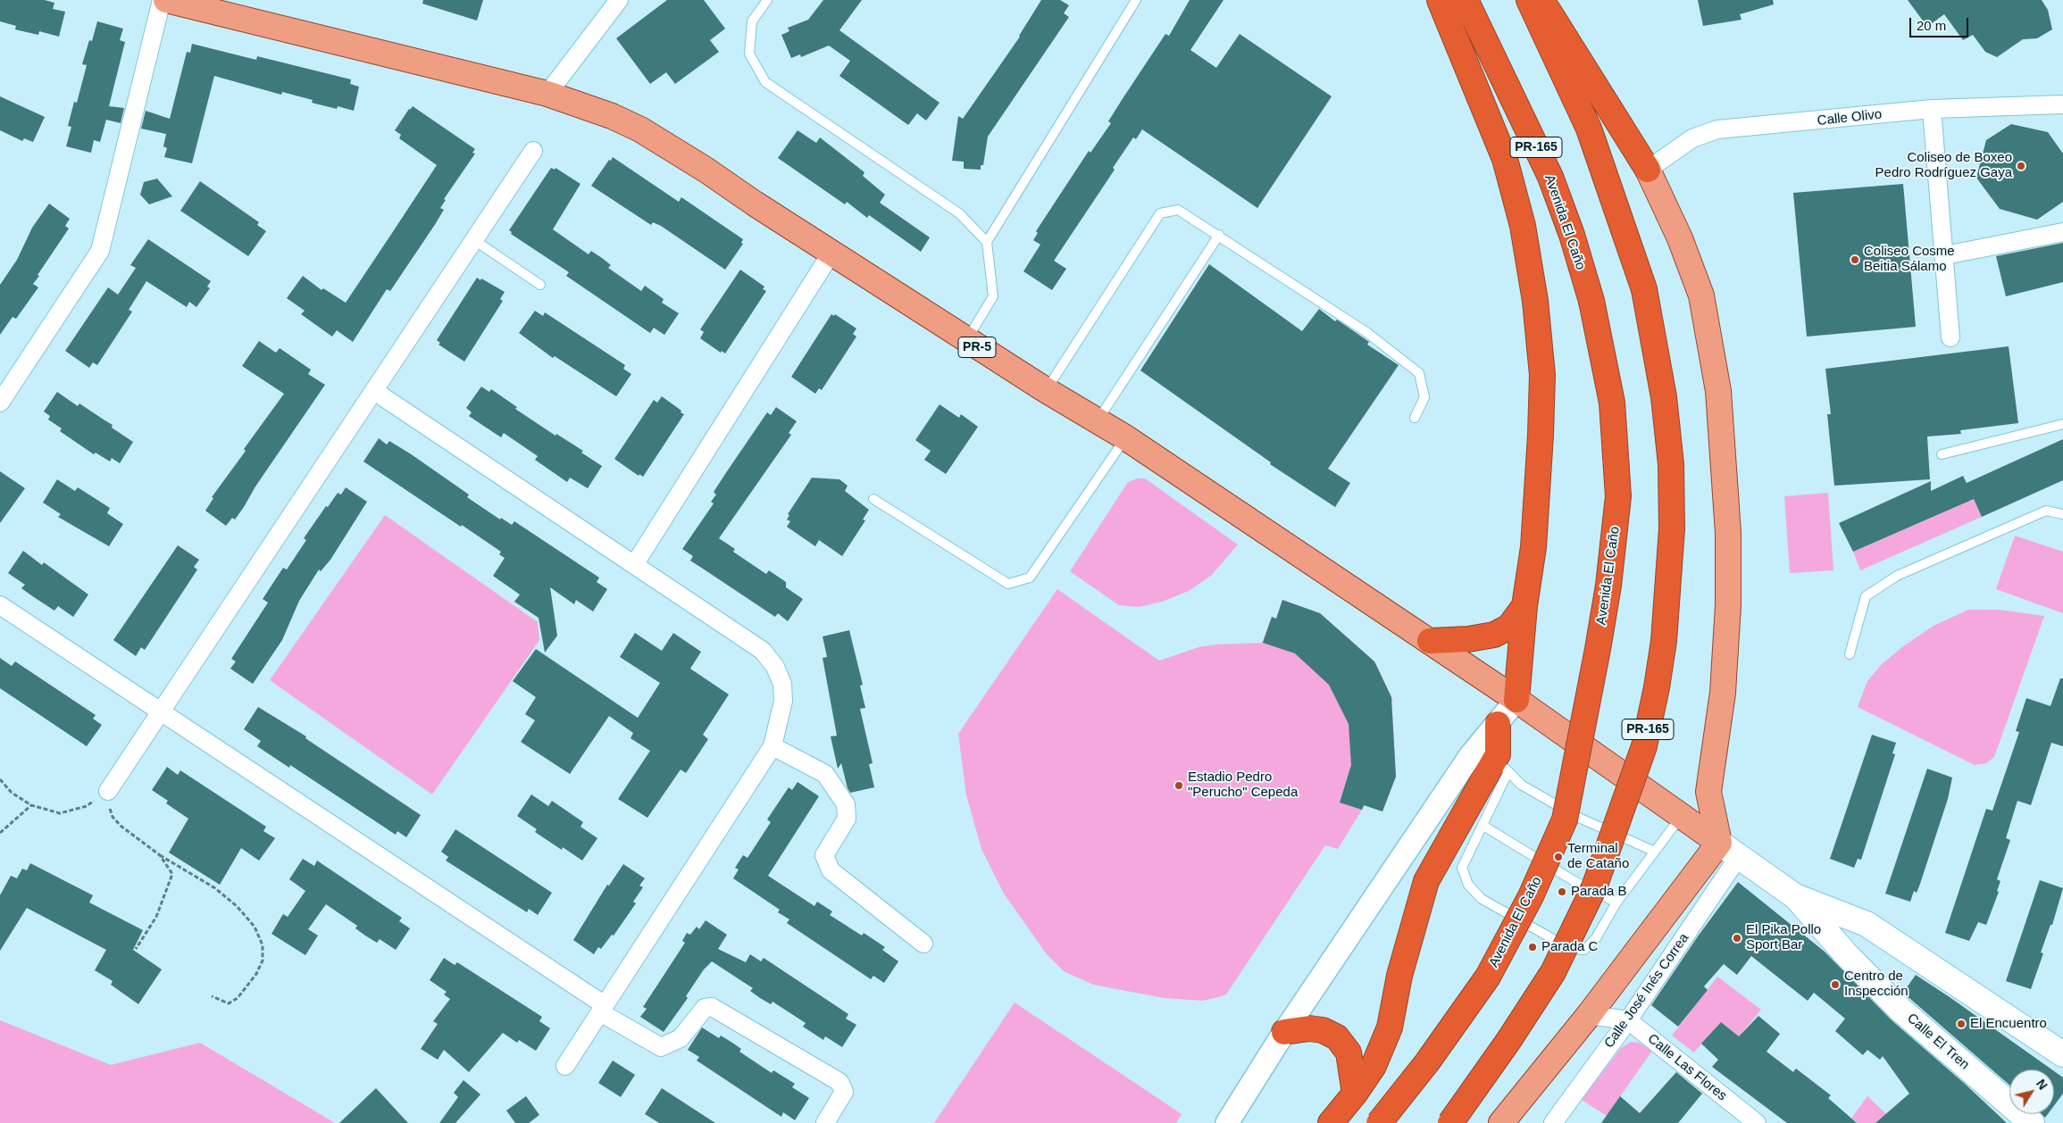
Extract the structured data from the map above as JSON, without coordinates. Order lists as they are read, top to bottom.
{
  "streets": {
    "highway": ["PR-165", "Avenida El Caño"],
    "main road": ["PR-5", "Calle El Tren"],
    "street": ["Calle Olivo", "Calle José Inés Correa", "Calle Las Flores"]
  },
  "crossings": [
    ["PR-5", "Calle José Inés Correa"],
    ["PR-5", "Calle El Tren"],
    ["Calle José Inés Correa", "Calle Las Flores"]
  ],
  "places": [
    "Coliseo de Boxeo Pedro Rodríguez Gaya",
    "Coliseo Cosme Beitia Sálamo",
    "Estadio Pedro \"Perucho\" Cepeda",
    "Terminal de Cataño",
    "Parada B",
    "El Pika Pollo Sport Bar",
    "Parada C",
    "Centro de Inspección",
    "El Encuentro"
  ],
  "scale_bar": "20 m",
  "north": "top right"
}
